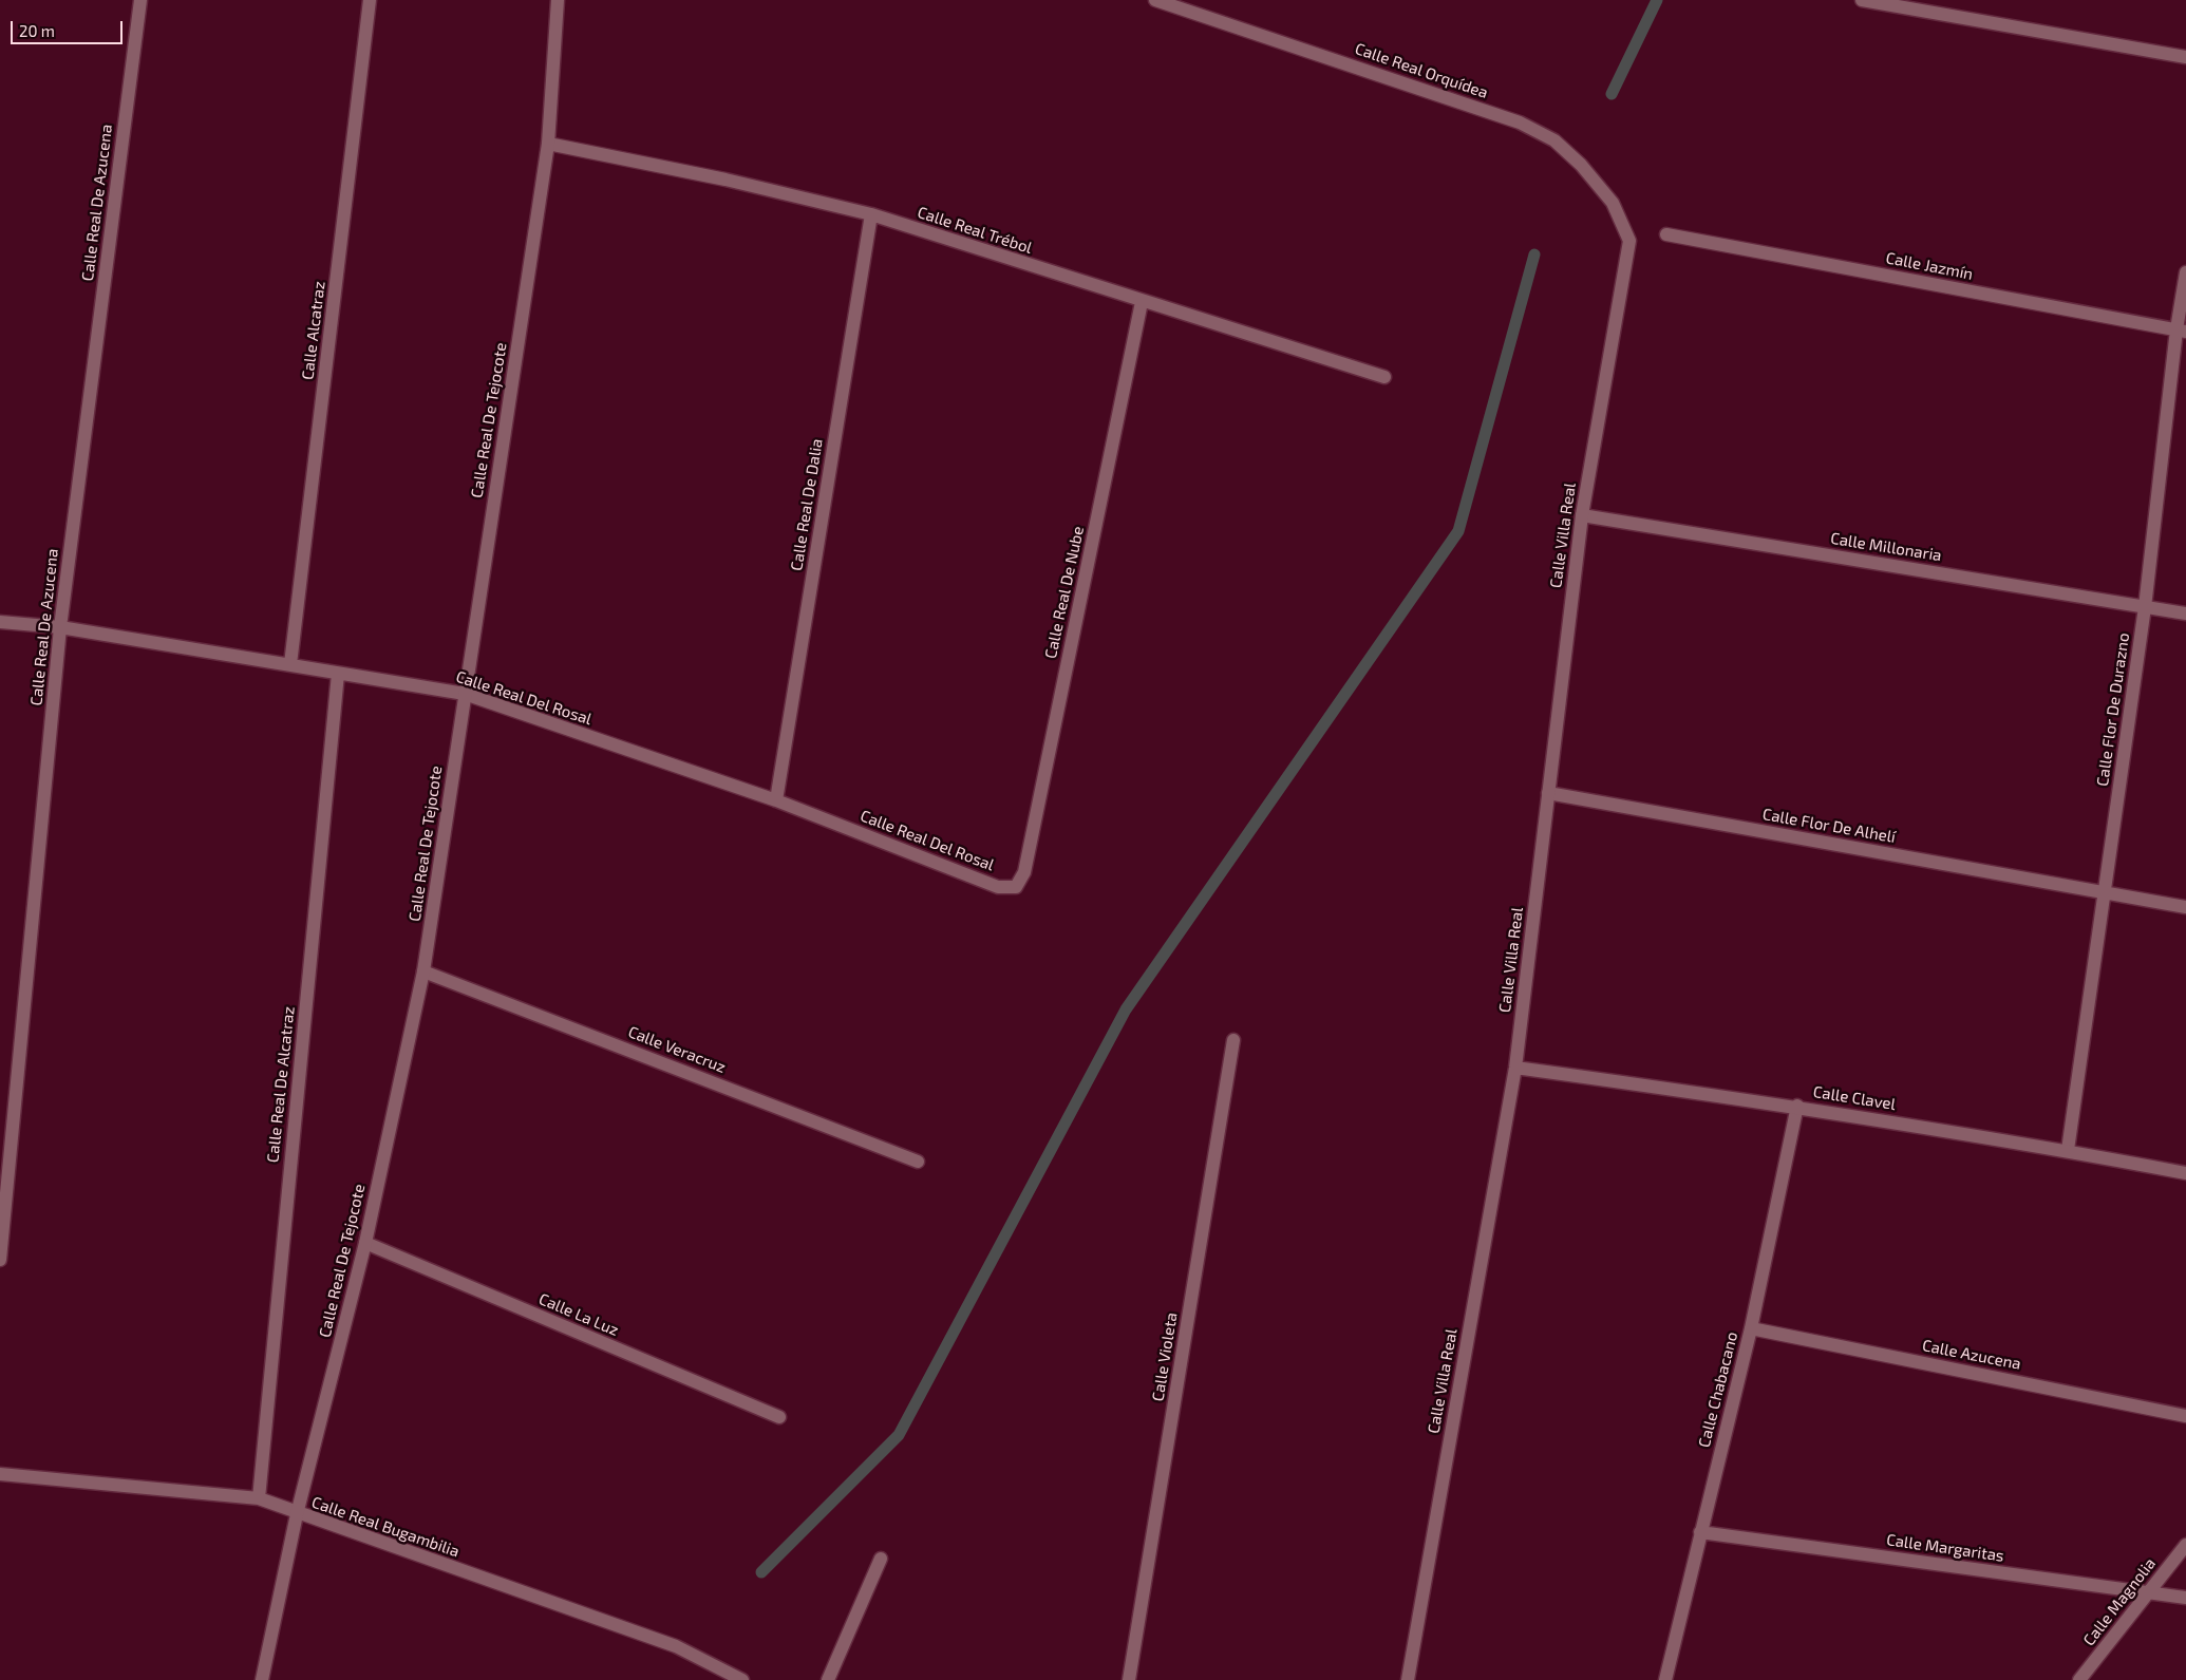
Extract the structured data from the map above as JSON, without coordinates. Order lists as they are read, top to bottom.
{
  "streets": {
    "street": [
      "Calle Real Orquídea",
      "Calle Real De Azucena",
      "Calle Real Trébol",
      "Calle Jazmín",
      "Calle Alcatraz",
      "Calle Real De Tejocote",
      "Calle Real De Dalia",
      "Calle Villa Real",
      "Calle Millonaria",
      "Calle Real De Nube",
      "Calle Real Del Rosal",
      "Calle Flor De Durazno",
      "Calle Flor De Alhelí",
      "Calle Veracruz",
      "Calle Real De Alcatraz",
      "Calle Clavel",
      "Calle La Luz",
      "Calle Azucena",
      "Calle Violeta",
      "Calle Chabacano",
      "Calle Real Bugambilia",
      "Calle Margaritas",
      "Calle Magnolia"
    ]
  },
  "crossings": [
    ["Calle Real Orquídea", "Calle Villa Real"],
    ["Calle Real De Azucena", "Calle Real Del Rosal"],
    ["Calle Real Trébol", "Calle Real De Tejocote"],
    ["Calle Real Trébol", "Calle Real De Dalia"],
    ["Calle Real Trébol", "Calle Real De Nube"],
    ["Calle Jazmín", "Calle Flor De Durazno"],
    ["Calle Alcatraz", "Calle Real Del Rosal"],
    ["Calle Real De Tejocote", "Calle Real Del Rosal"],
    ["Calle Real De Tejocote", "Calle Veracruz"],
    ["Calle Real De Tejocote", "Calle La Luz"],
    ["Calle Real De Tejocote", "Calle Real Bugambilia"],
    ["Calle Real De Dalia", "Calle Real Del Rosal"],
    ["Calle Villa Real", "Calle Millonaria"],
    ["Calle Villa Real", "Calle Flor De Alhelí"],
    ["Calle Villa Real", "Calle Clavel"],
    ["Calle Millonaria", "Calle Flor De Durazno"],
    ["Calle Real De Nube", "Calle Real Del Rosal"],
    ["Calle Real Del Rosal", "Calle Real De Alcatraz"],
    ["Calle Flor De Durazno", "Calle Flor De Alhelí"],
    ["Calle Flor De Durazno", "Calle Clavel"],
    ["Calle Real De Alcatraz", "Calle Real Bugambilia"],
    ["Calle Clavel", "Calle Chabacano"],
    ["Calle Azucena", "Calle Chabacano"],
    ["Calle Chabacano", "Calle Margaritas"],
    ["Calle Margaritas", "Calle Magnolia"]
  ],
  "scale_bar": "20 m"
}
